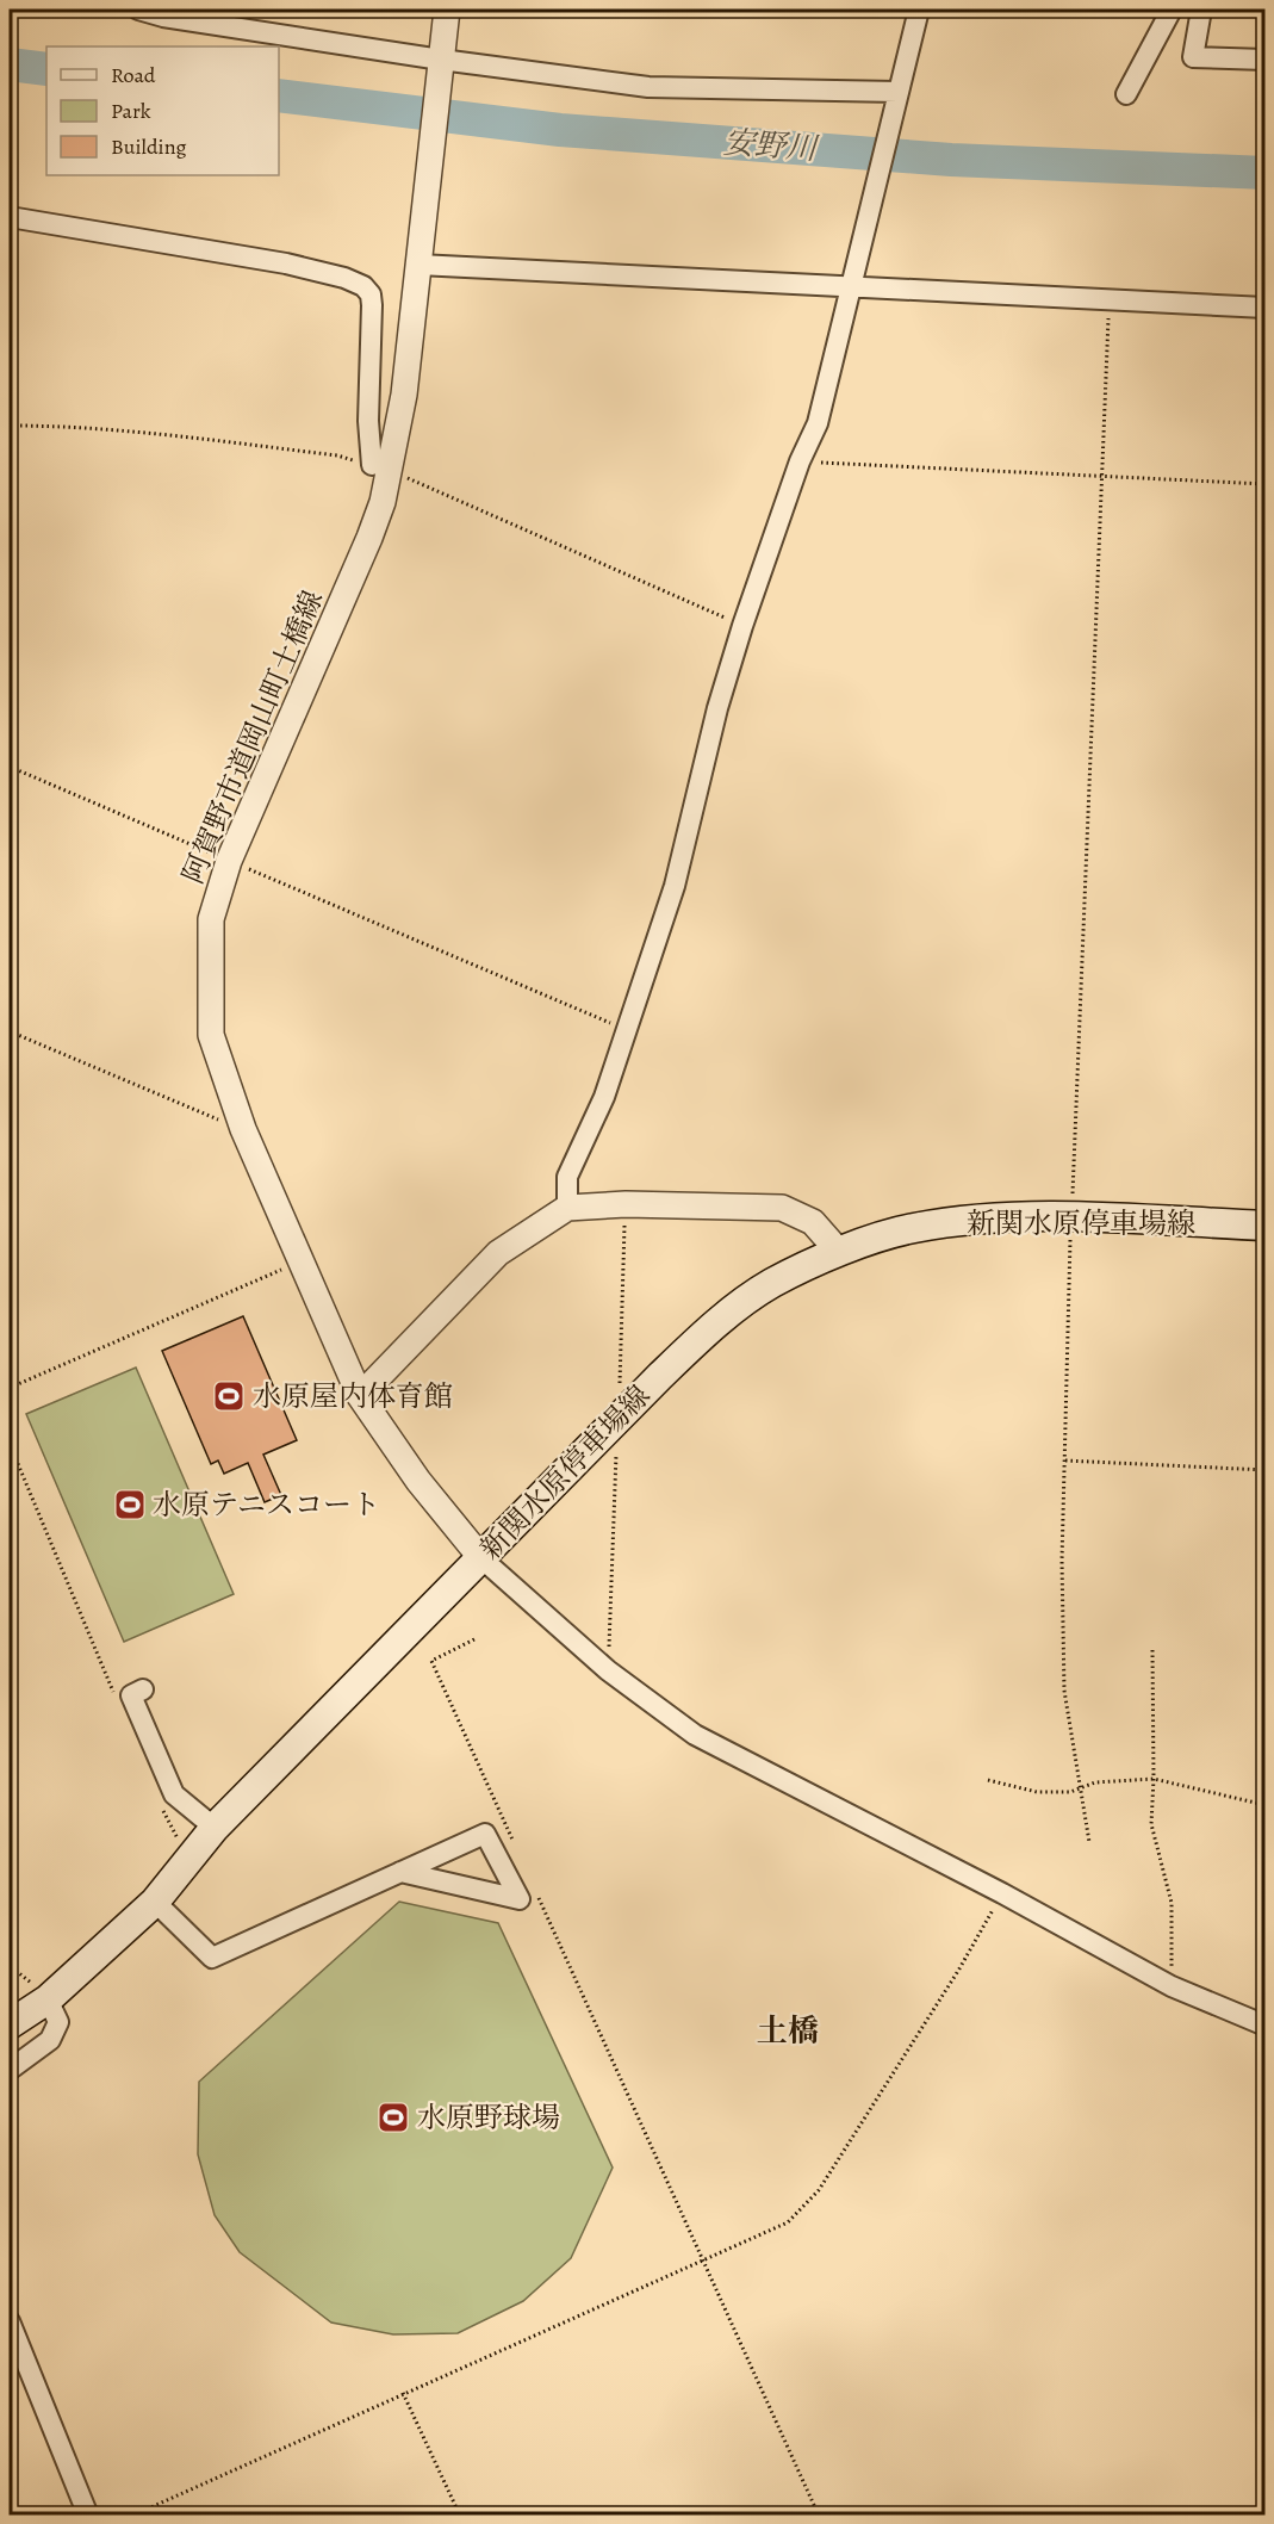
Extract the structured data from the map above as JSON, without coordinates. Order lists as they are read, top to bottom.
{
  "streets": {
    "main road": ["新関水原停車場線"],
    "street": ["阿賀野市道岡山町土橋線"]
  },
  "crossings": [
    ["阿賀野市道岡山町土橋線", "新関水原停車場線"]
  ],
  "districts": ["土橋"],
  "water": ["安野川"],
  "places": {
    "sports": ["水原屋内体育館", "水原テニスコート", "水原野球場"]
  },
  "legend": ["Road", "Park", "Building"]
}
